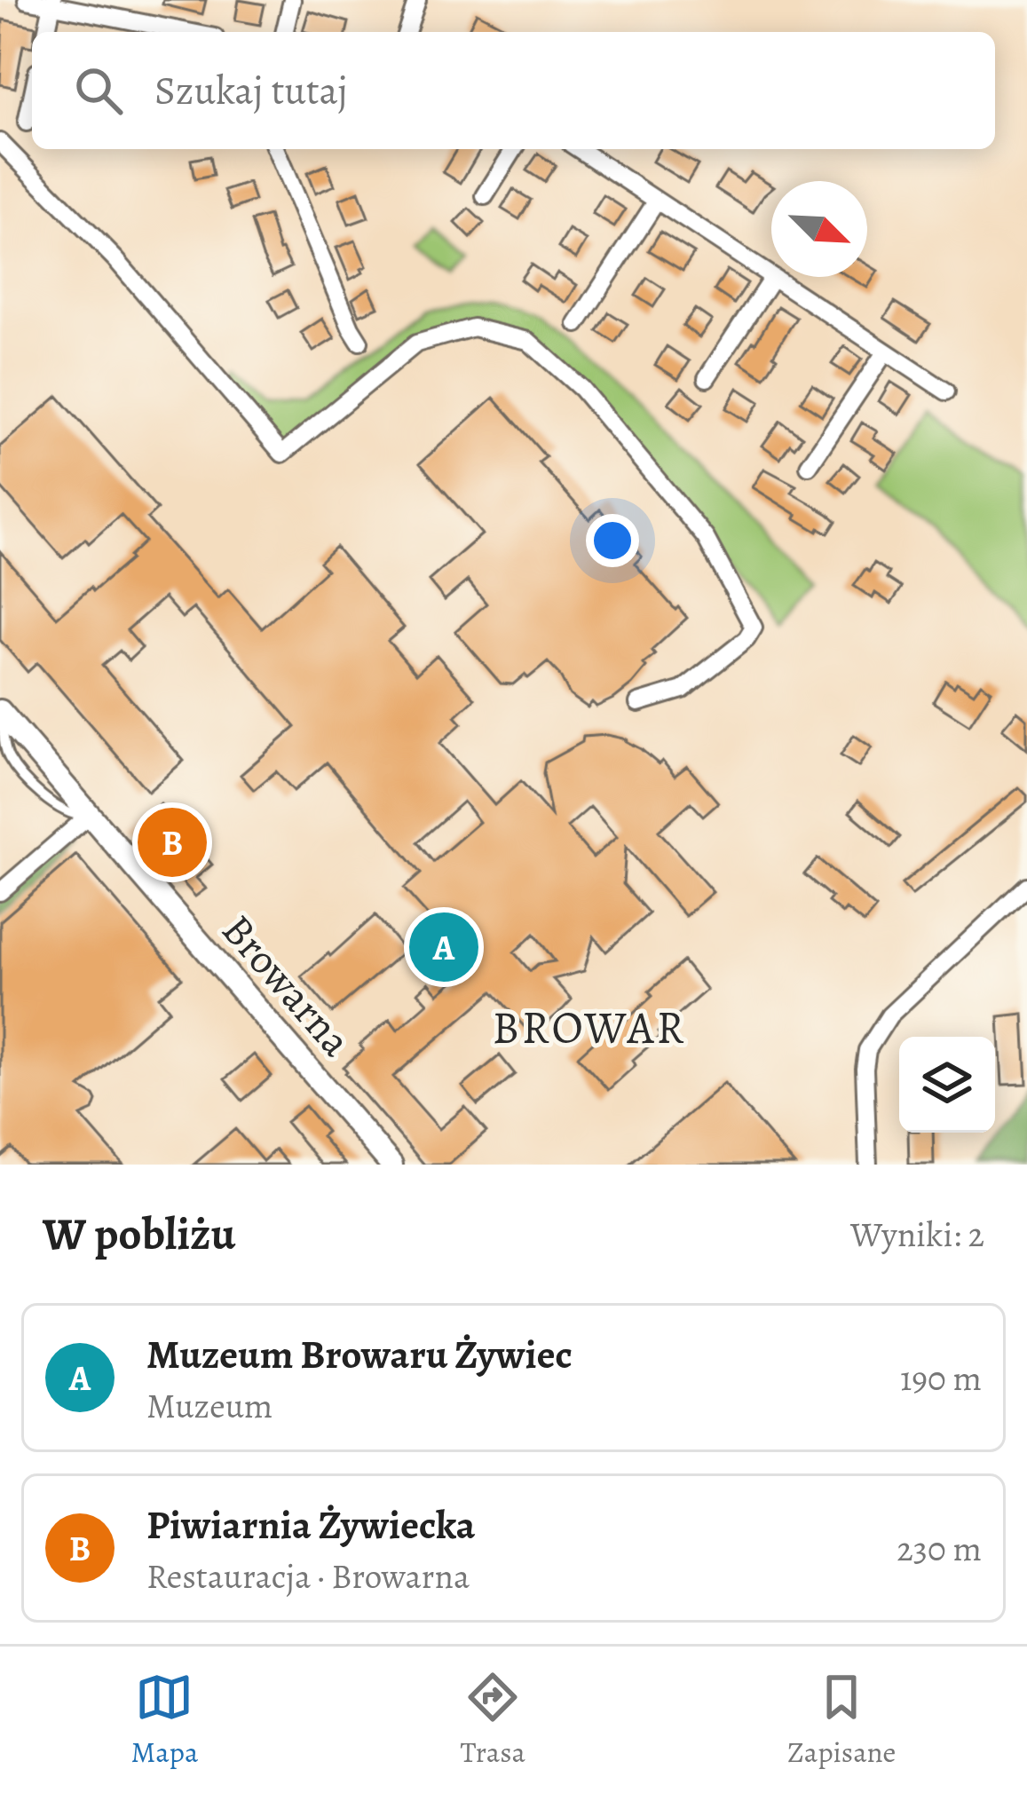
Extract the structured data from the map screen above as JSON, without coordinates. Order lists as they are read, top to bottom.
{
  "streets": {
    "street": ["Browarna"]
  },
  "districts": ["BROWAR"],
  "north": "bottom right",
  "page": {
    "search": "Szukaj tutaj",
    "pins": ["B", "A"],
    "heading": ["W pobliżu", "Wyniki: 2"],
    "list": [
      {
        "mark": "A",
        "name": "Muzeum Browaru Żywiec",
        "note": "Muzeum",
        "value": "190 m"
      },
      {
        "mark": "B",
        "name": "Piwiarnia Żywiecka",
        "note": "Restauracja · Browarna",
        "value": "230 m"
      }
    ],
    "nav": ["Mapa", "Trasa", "Zapisane"]
  }
}
